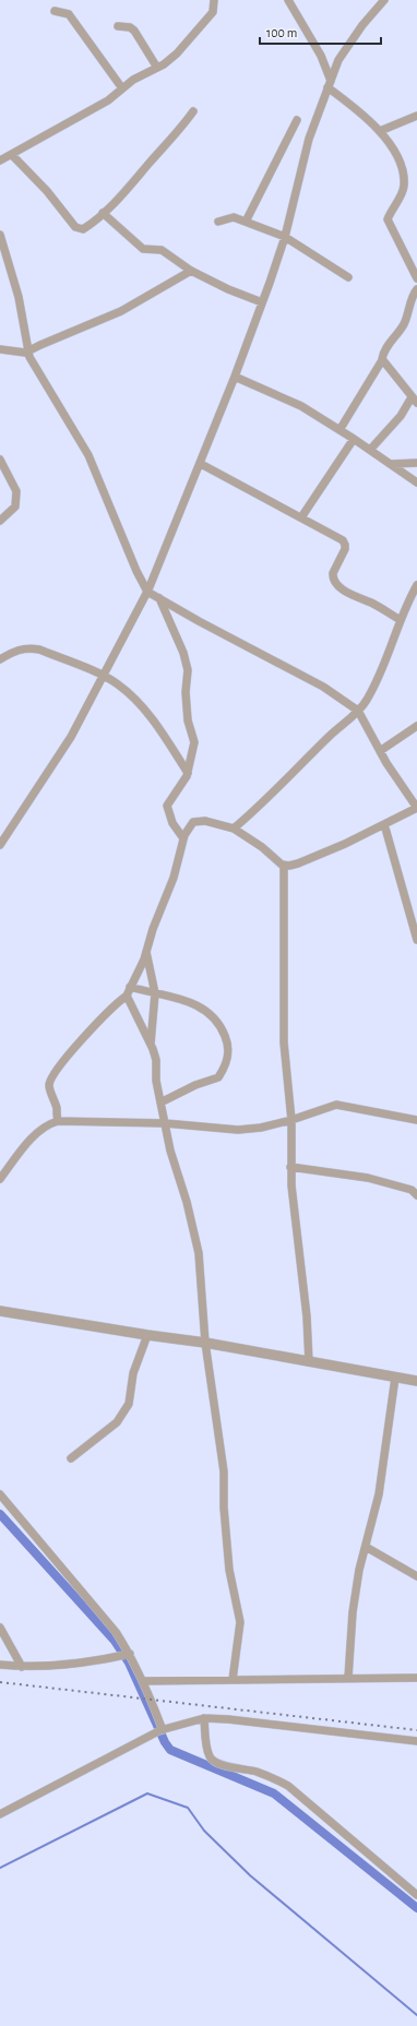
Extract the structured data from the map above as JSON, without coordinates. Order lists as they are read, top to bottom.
{
  "scale_bar": "100 m"
}
